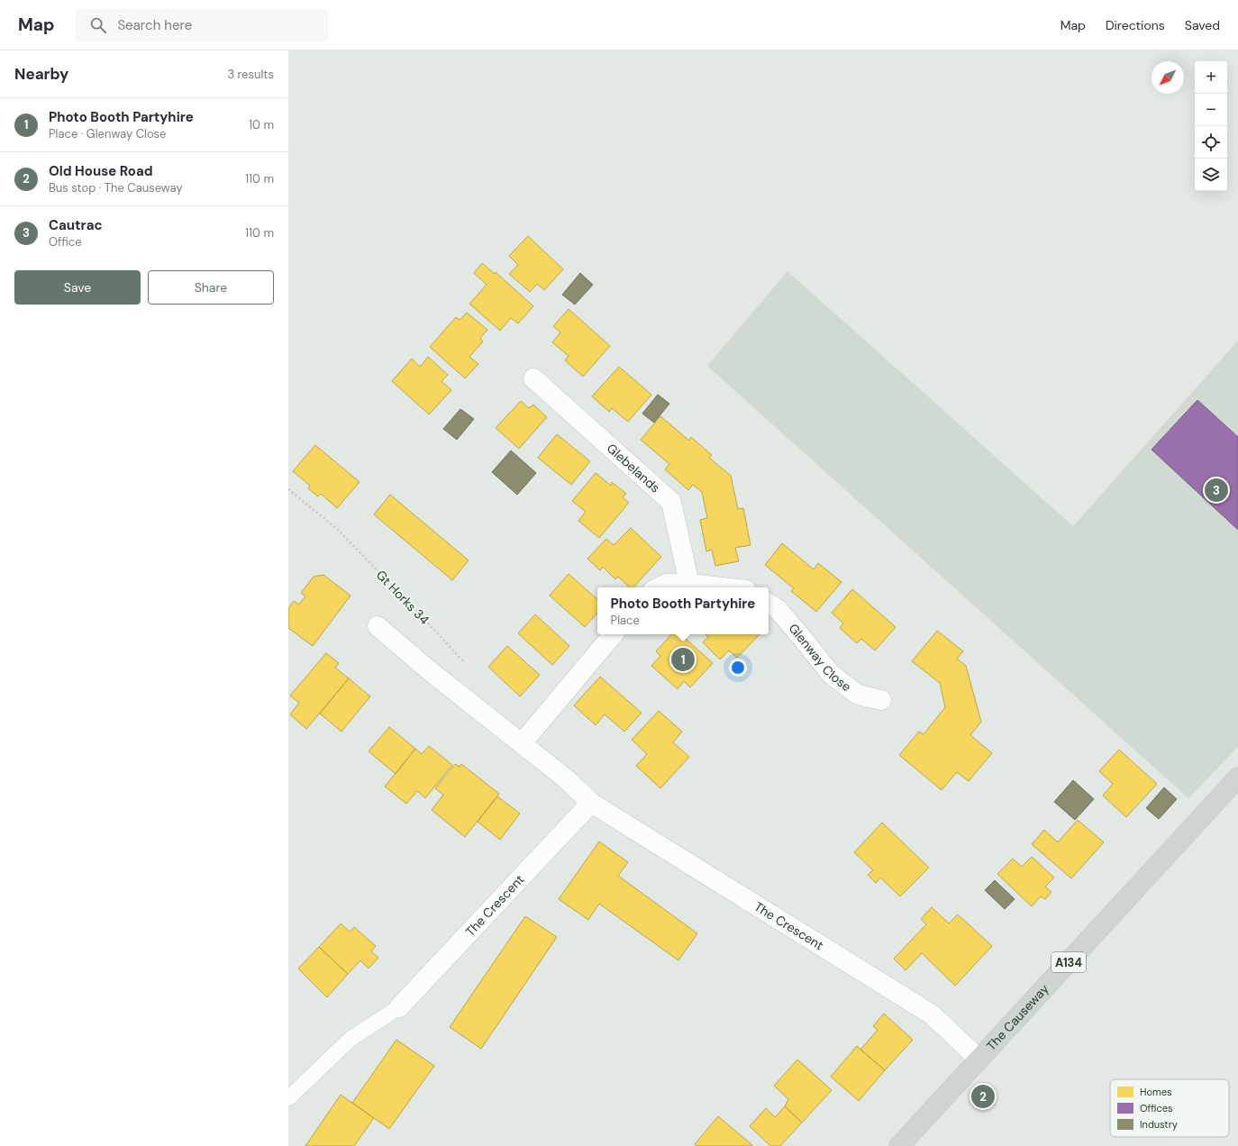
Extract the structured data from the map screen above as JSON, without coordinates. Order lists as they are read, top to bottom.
{
  "streets": {
    "main road": ["A134", "The Causeway"],
    "street": ["Glebelands", "Glenway Close", "The Crescent"],
    "path": ["Gt Horks 34"]
  },
  "crossings": [
    ["The Crescent", "The Causeway"]
  ],
  "legend": ["Homes", "Offices", "Industry"],
  "north": "bottom left",
  "page": {
    "header": "Map",
    "search": "Search here",
    "nav": ["Map", "Directions", "Saved"],
    "heading": ["Nearby", "3 results"],
    "map_buttons": ["+", "−"],
    "list": [
      {
        "mark": "1",
        "name": "Photo Booth Partyhire",
        "note": "Place · Glenway Close",
        "value": "10 m"
      },
      {
        "mark": "2",
        "name": "Old House Road",
        "note": "Bus stop · The Causeway",
        "value": "110 m"
      },
      {
        "mark": "3",
        "name": "Cautrac",
        "note": "Office",
        "value": "110 m"
      }
    ],
    "buttons": ["Save", "Share"],
    "pins": ["3", "1", "2"],
    "popup": ["Photo Booth Partyhire", "Place"]
  }
}
